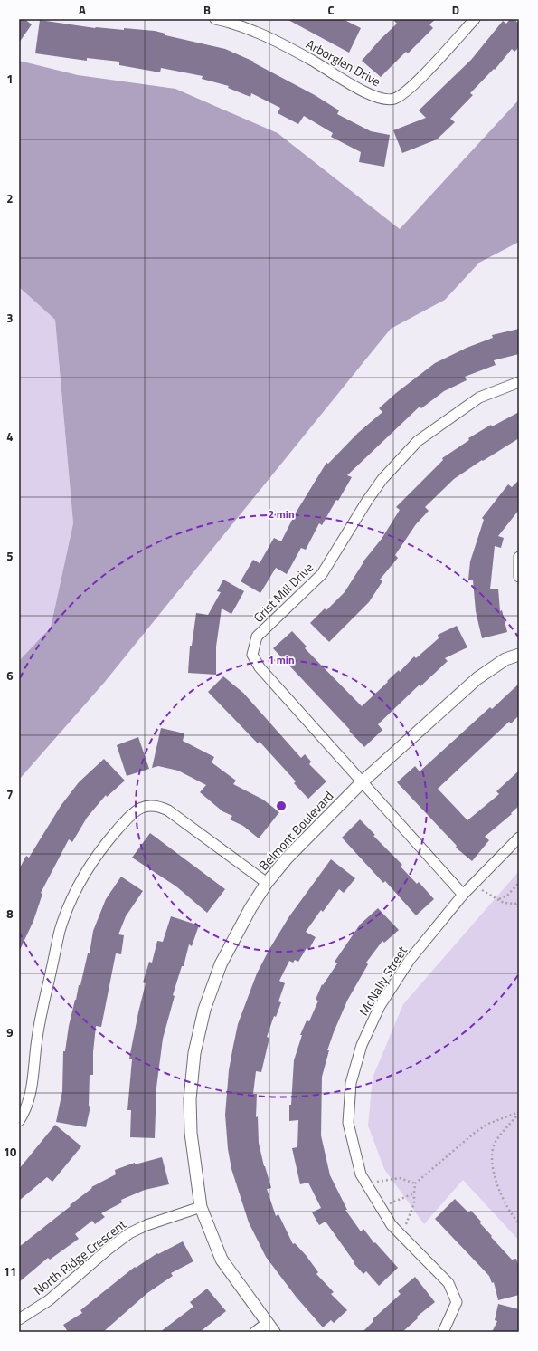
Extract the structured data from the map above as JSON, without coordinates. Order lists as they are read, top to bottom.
{
  "streets": {
    "street": [
      "Arborglen Drive",
      "Grist Mill Drive",
      "Belmont Boulevard",
      "McNally Street",
      "North Ridge Crescent"
    ]
  },
  "crossings": [
    ["Grist Mill Drive", "Belmont Boulevard"],
    ["Grist Mill Drive", "McNally Street"],
    ["Belmont Boulevard", "North Ridge Crescent"]
  ],
  "grid": {
    "columns": [
      "A",
      "B",
      "C",
      "D"
    ],
    "rows": [
      "1",
      "2",
      "3",
      "4",
      "5",
      "6",
      "7",
      "8",
      "9",
      "10",
      "11"
    ]
  },
  "rings": ["2 min", "1 min"]
}
